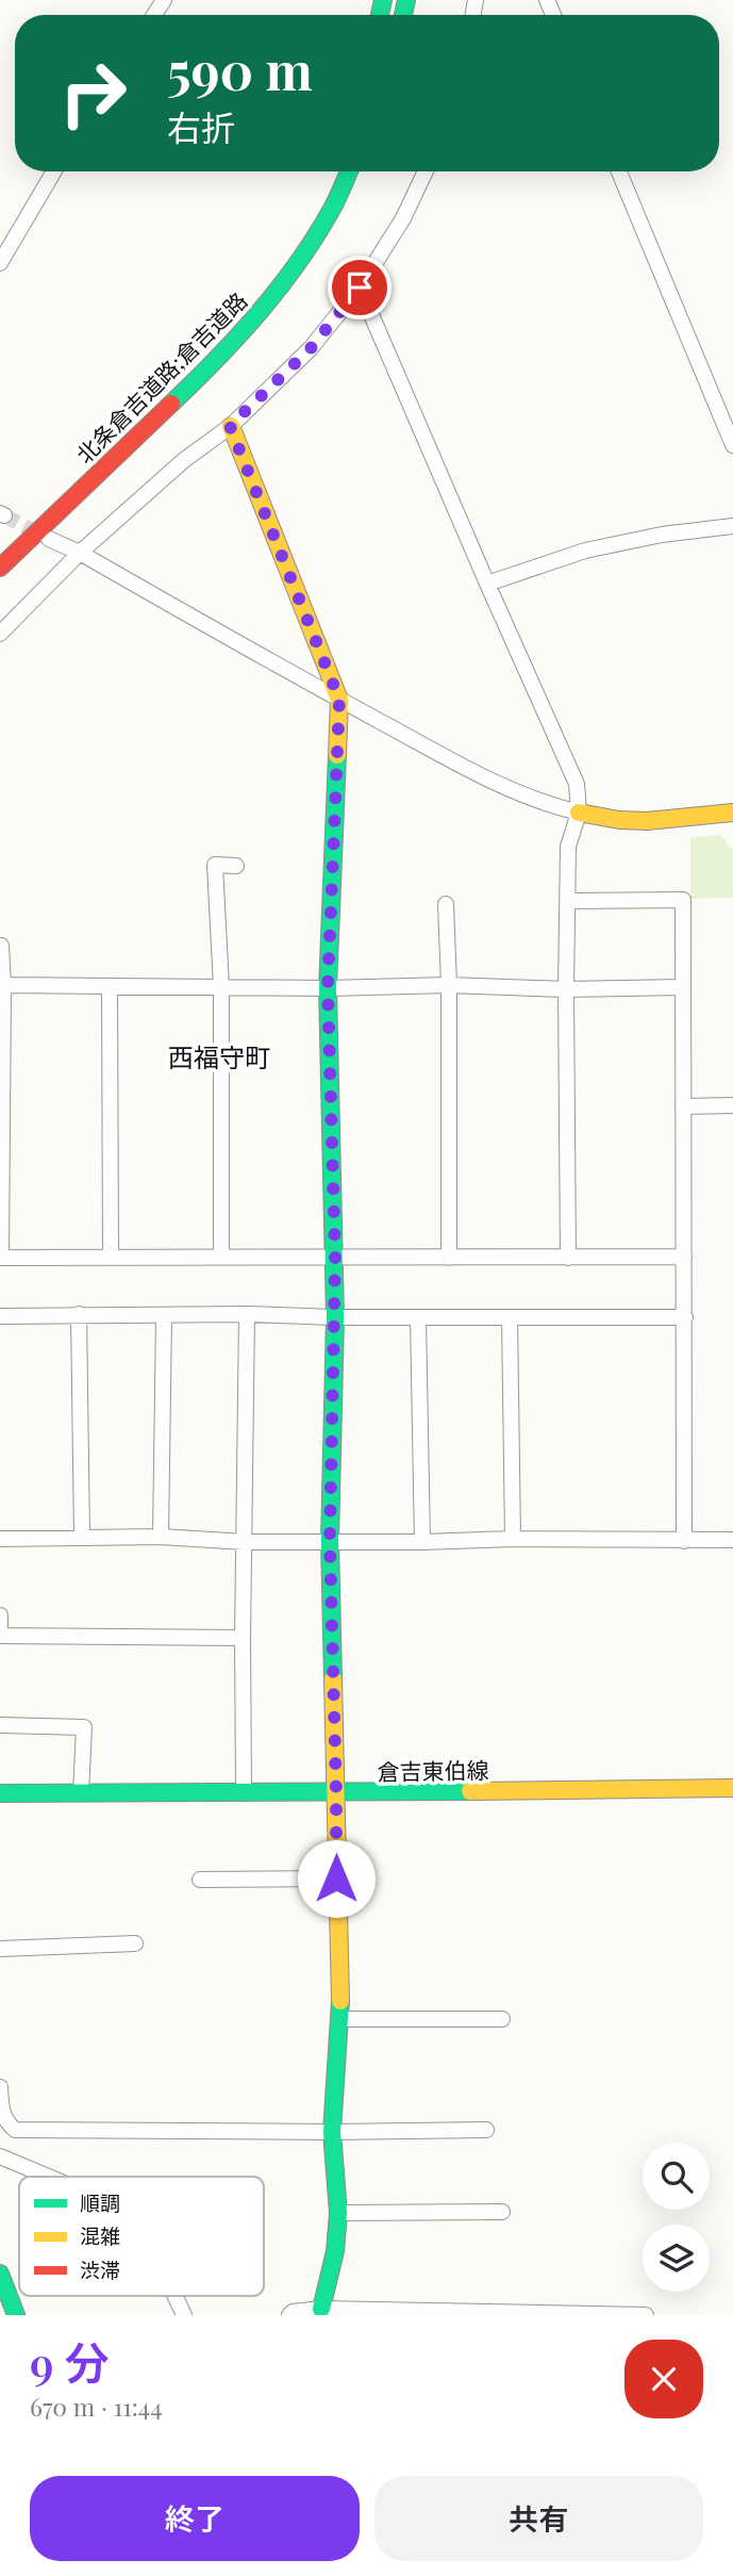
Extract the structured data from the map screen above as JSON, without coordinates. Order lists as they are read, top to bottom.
{
  "streets": {
    "main road": ["北条倉吉道路;倉吉道路", "倉吉東伯線"]
  },
  "districts": ["西福守町"],
  "legend": ["順調", "混雑", "渋滞"],
  "page": {
    "turn": ["590 m", "右折"],
    "heading": ["9 分", "670 m · 11:44"],
    "buttons": ["終了", "共有"]
  }
}
